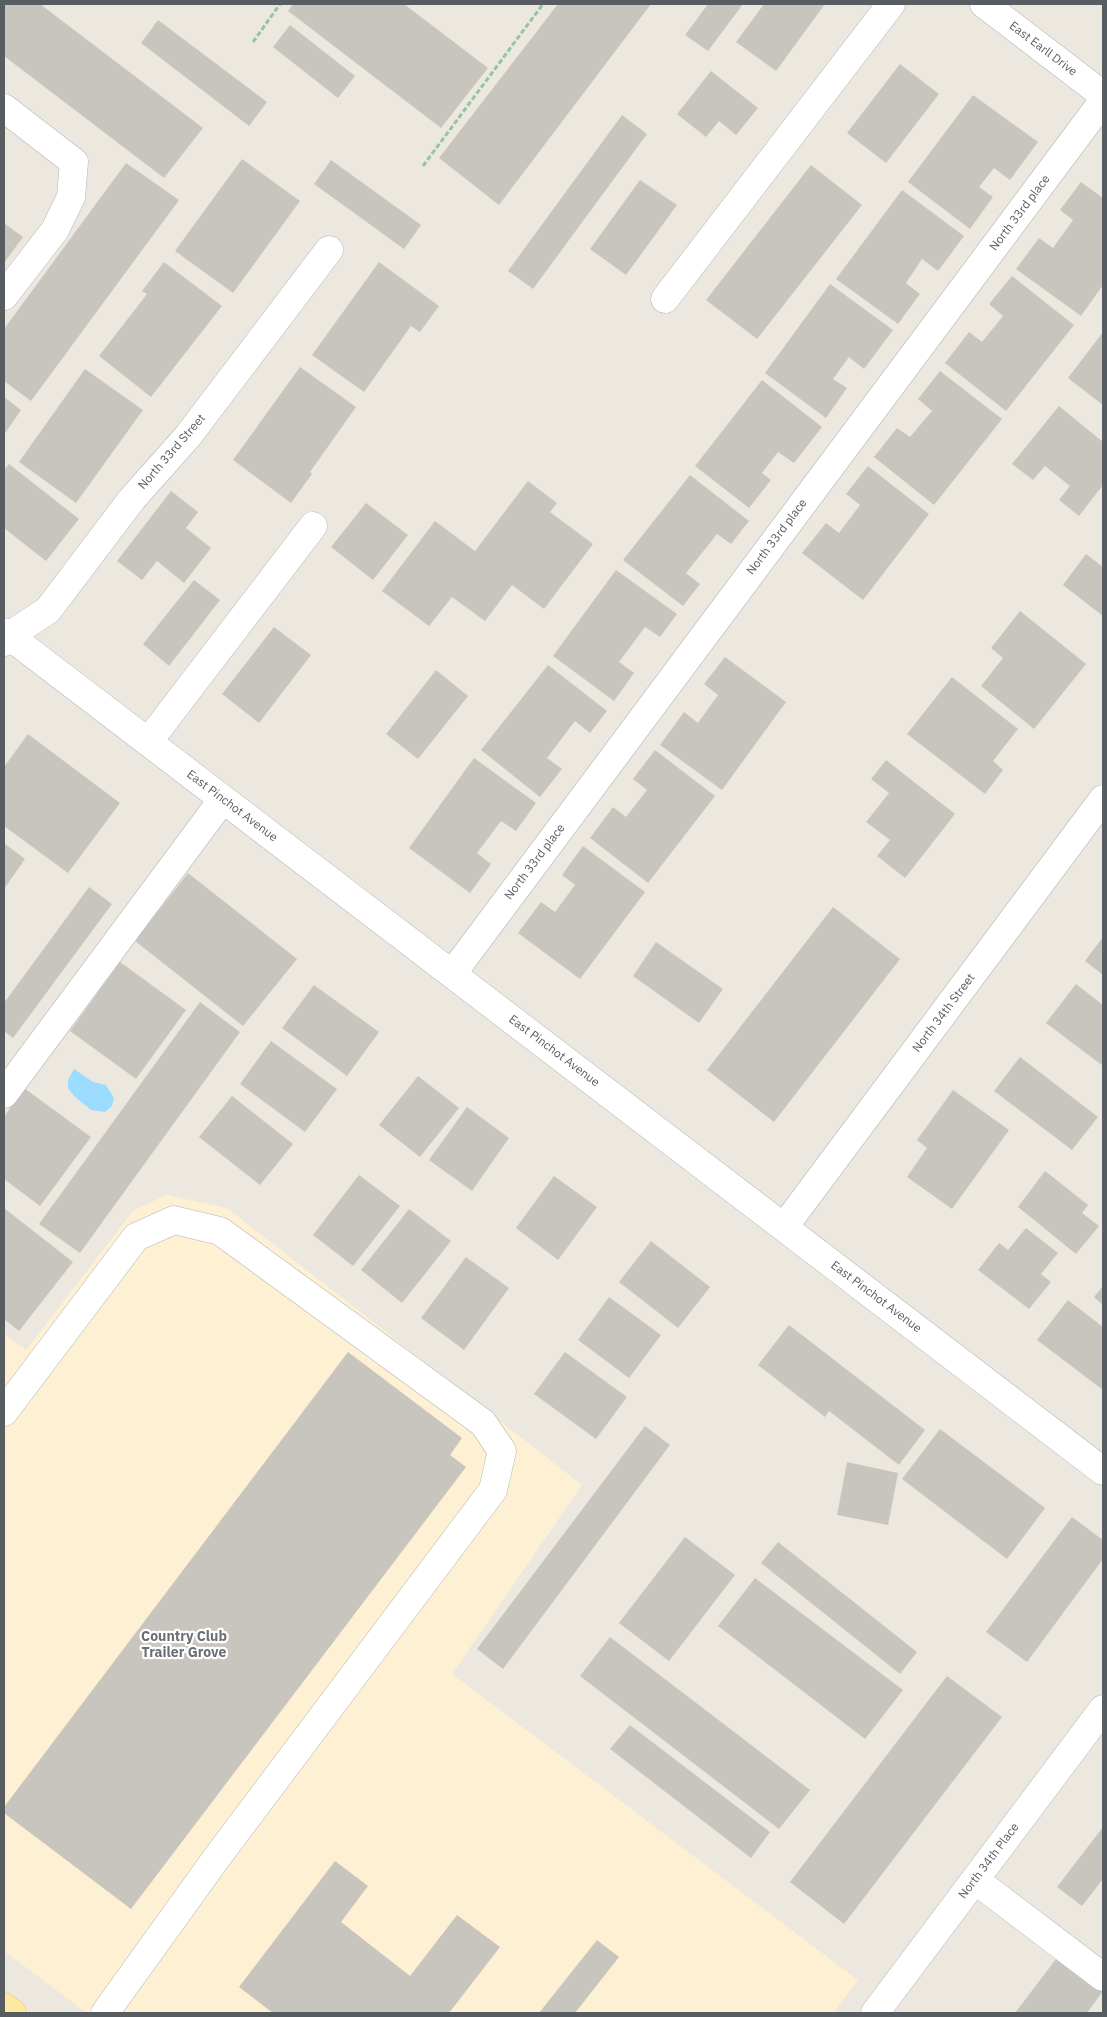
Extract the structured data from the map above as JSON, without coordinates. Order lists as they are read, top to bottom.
{
  "streets": {
    "street": [
      "East Earll Drive",
      "North 33rd place",
      "North 33rd Street",
      "East Pinchot Avenue",
      "North 34th Street",
      "North 34th Place"
    ]
  },
  "crossings": [
    ["North 33rd place", "East Pinchot Avenue"],
    ["North 33rd Street", "East Pinchot Avenue"],
    ["East Pinchot Avenue", "North 34th Street"]
  ],
  "districts": ["Country Club Trailer Grove"]
}
